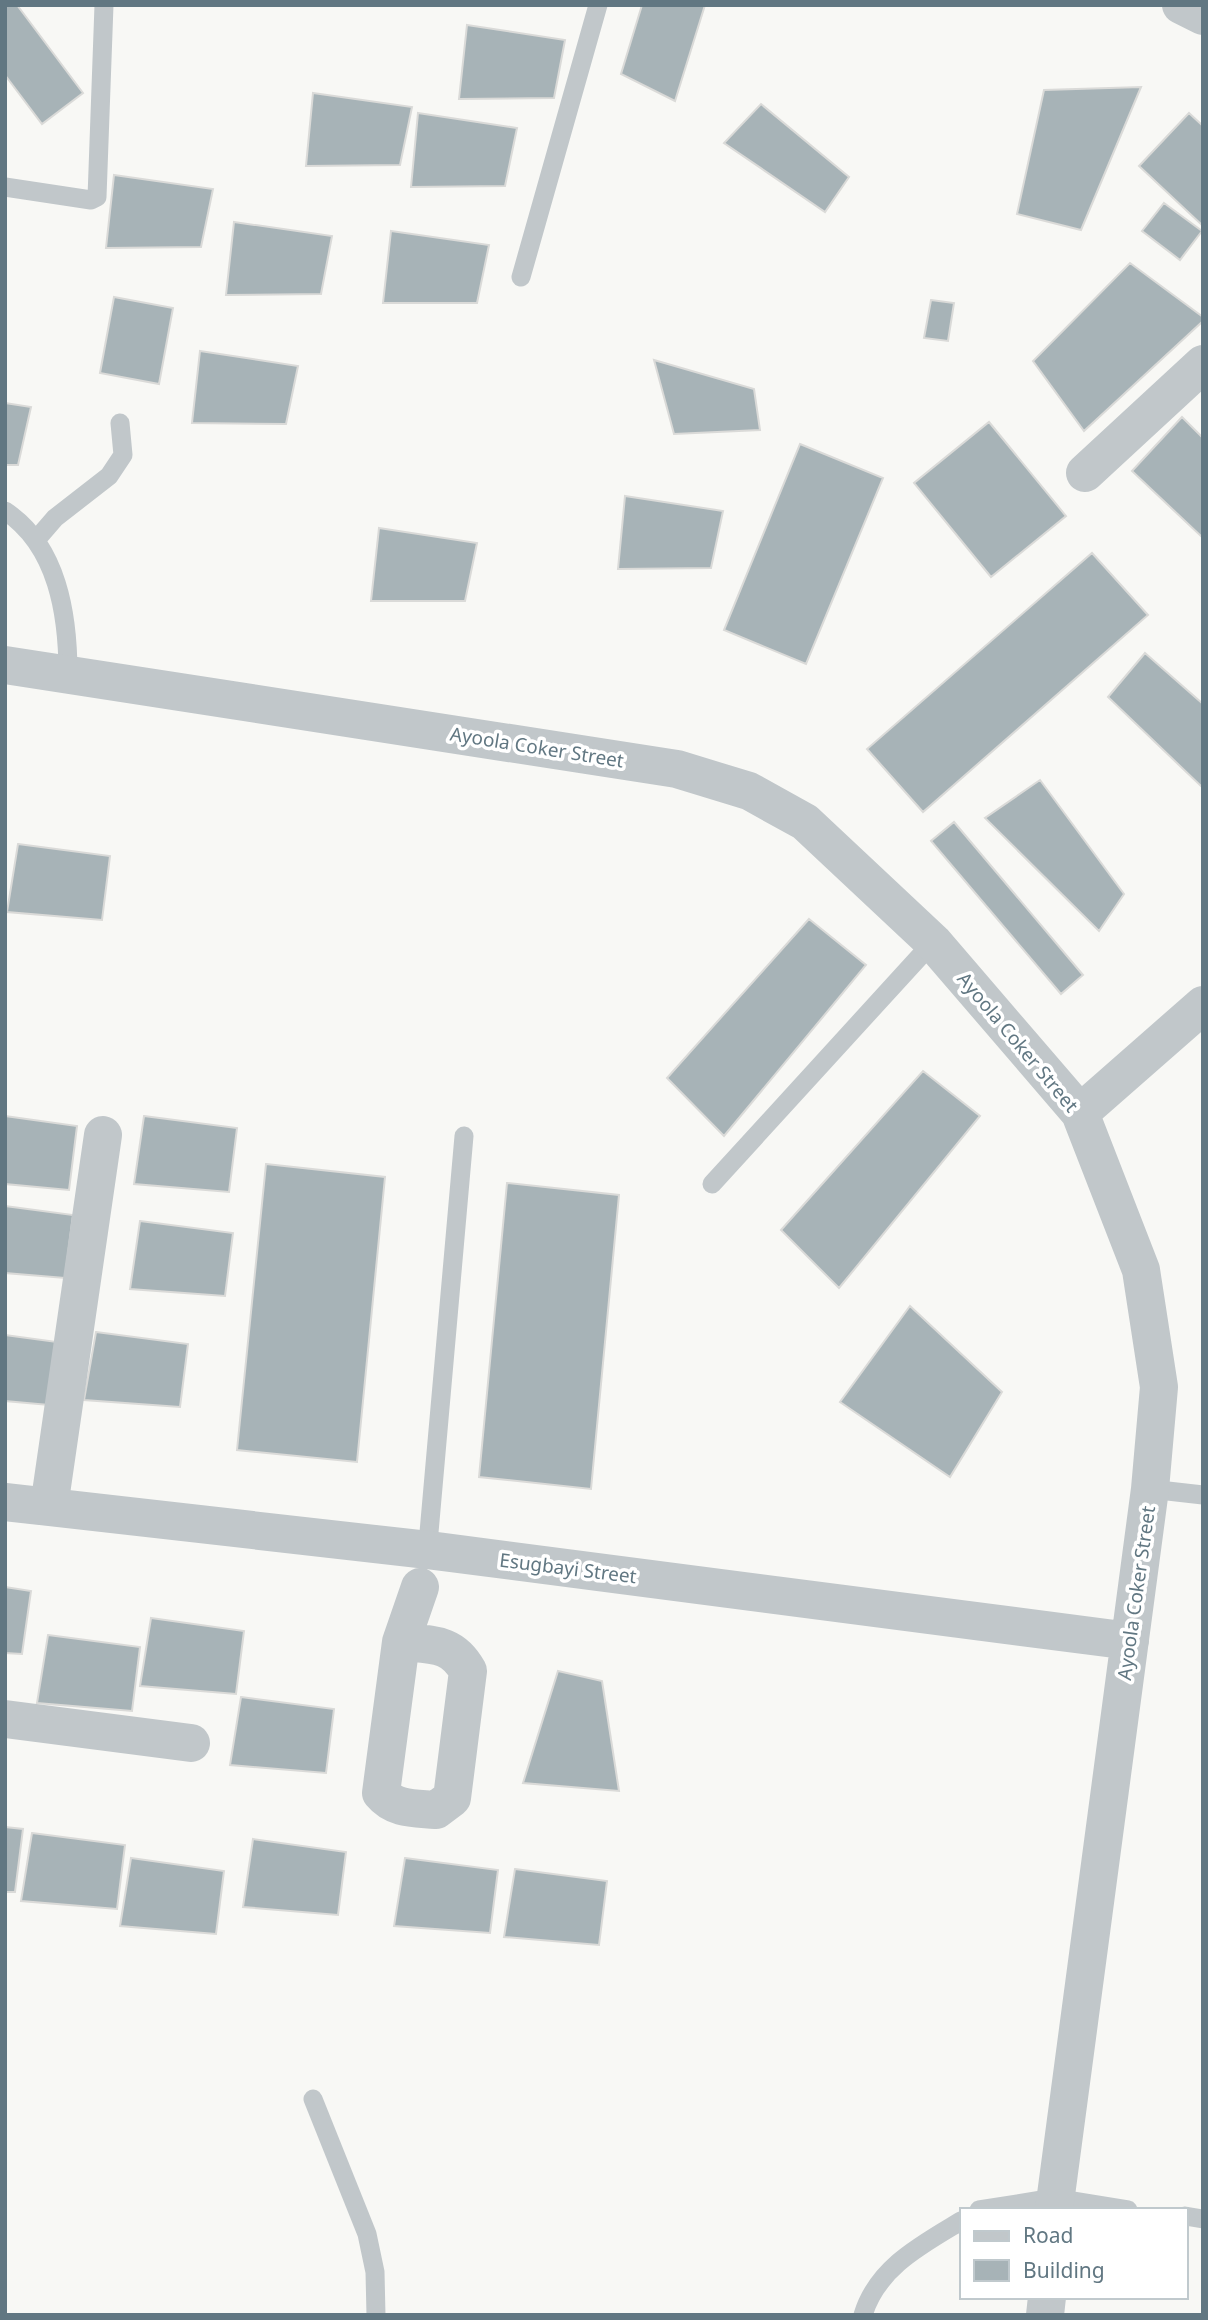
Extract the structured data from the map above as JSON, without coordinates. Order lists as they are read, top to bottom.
{
  "streets": {
    "street": ["Ayoola Coker Street", "Esugbayi Street"]
  },
  "crossings": [
    ["Ayoola Coker Street", "Esugbayi Street"]
  ],
  "legend": ["Road", "Building"]
}
